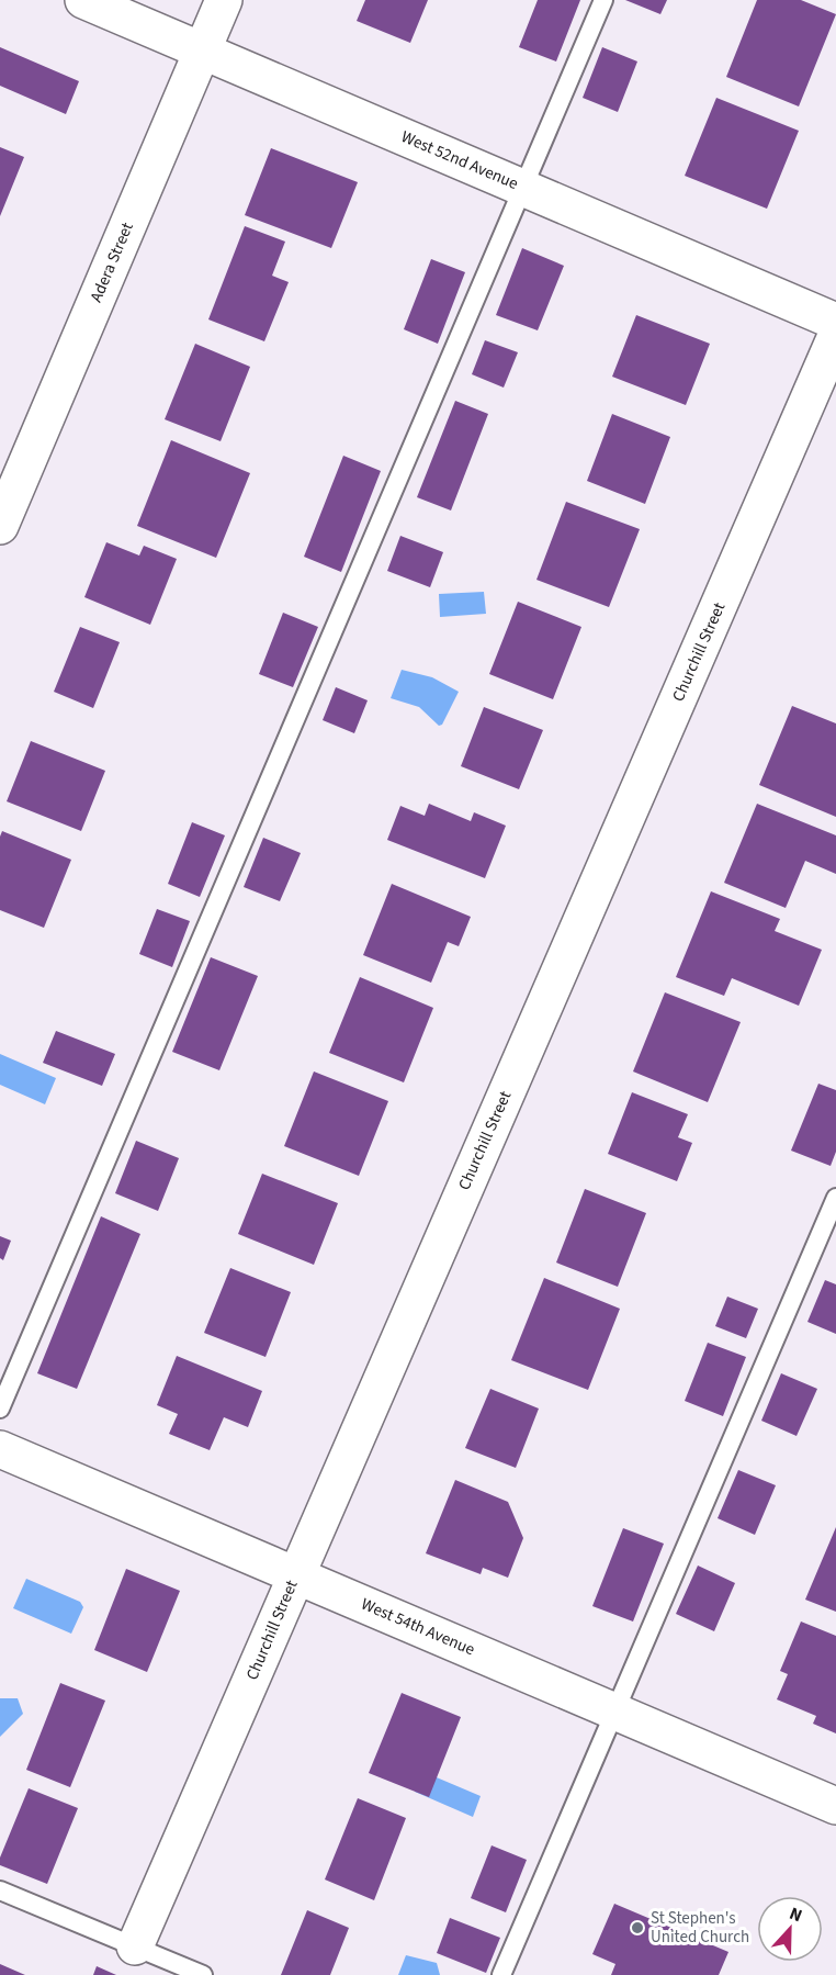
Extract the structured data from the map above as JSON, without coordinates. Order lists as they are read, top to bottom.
{
  "streets": {
    "street": [
      "West 52nd Avenue",
      "Adera Street",
      "Churchill Street",
      "West 54th Avenue"
    ]
  },
  "crossings": [
    ["West 52nd Avenue", "Adera Street"],
    ["Churchill Street", "West 54th Avenue"]
  ],
  "places": ["St Stephen's United Church"],
  "north": "top"
}
